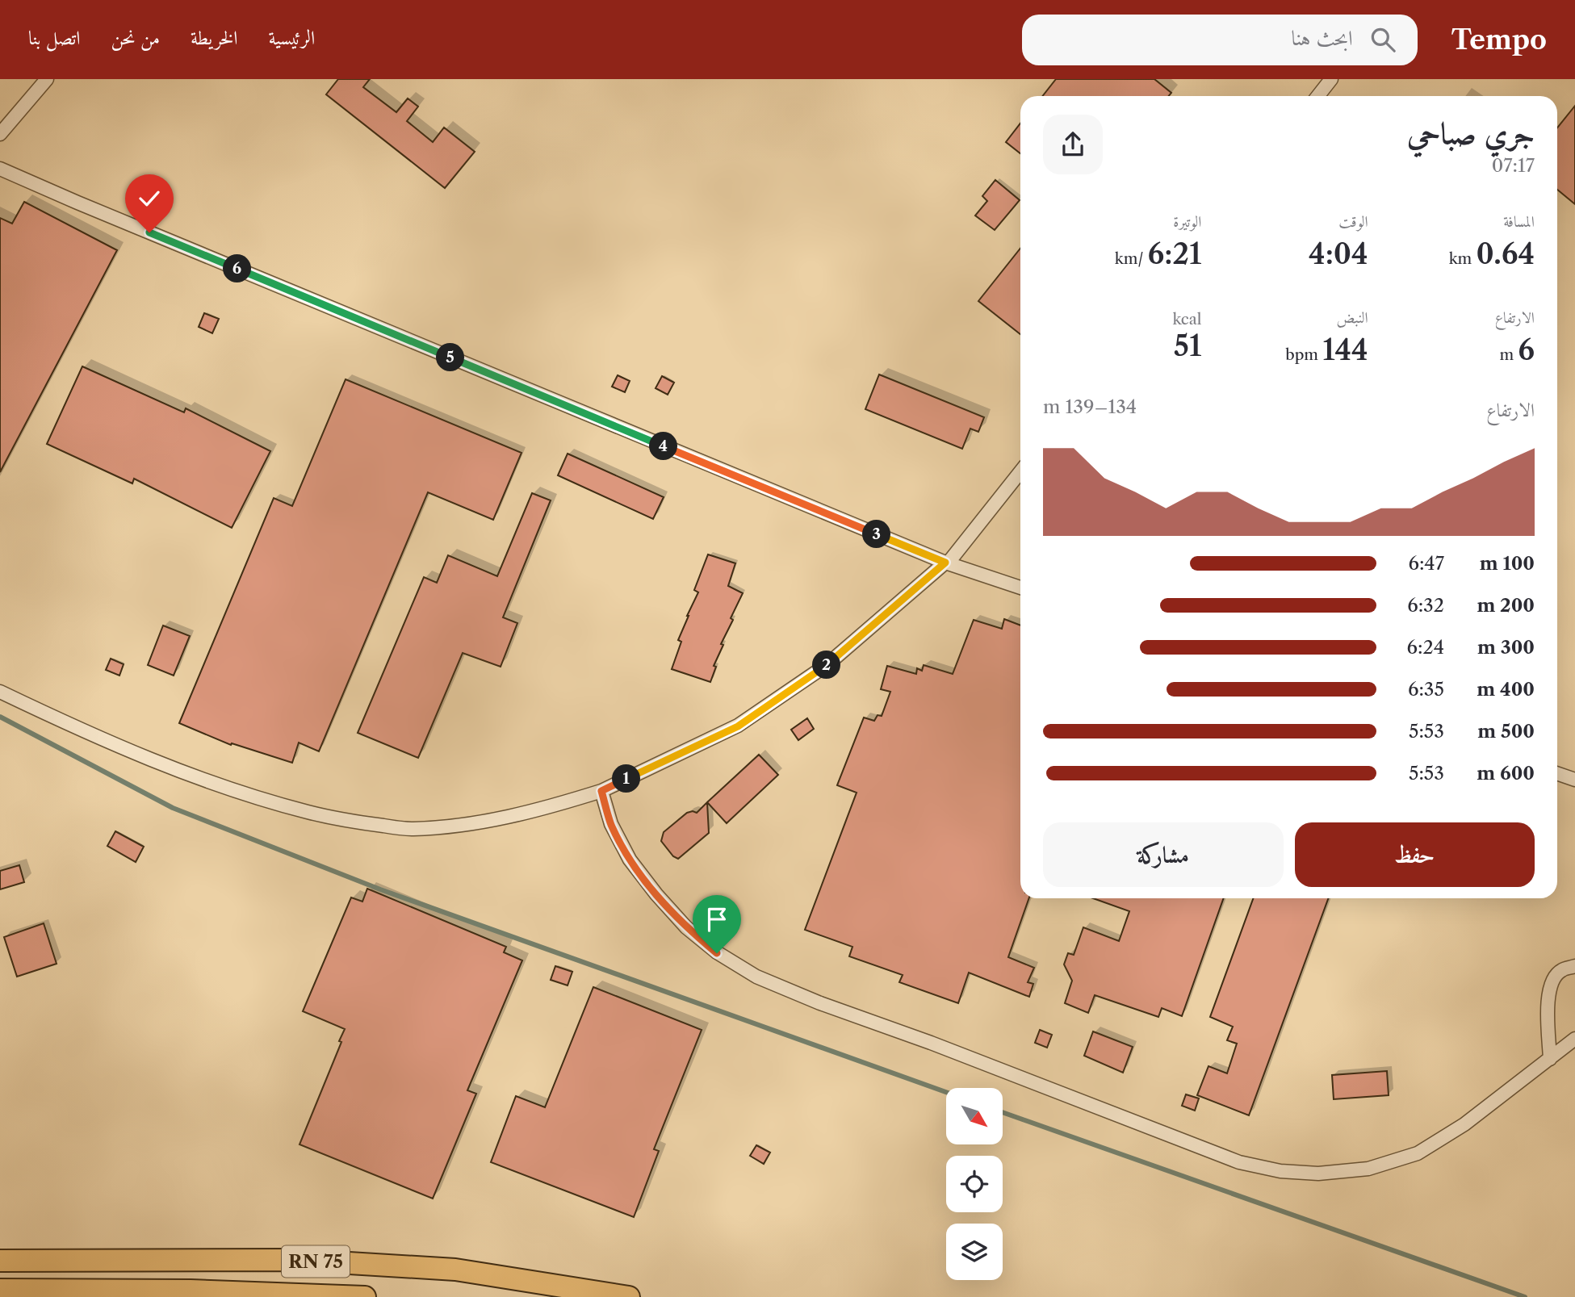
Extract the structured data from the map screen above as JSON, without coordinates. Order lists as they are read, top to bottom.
{
  "streets": {
    "highway": ["RN 75"]
  },
  "north": "bottom right",
  "page": {
    "header": "Tempo",
    "search": "ابحث هنا",
    "nav": [
      "الرئيسية",
      "الخريطة",
      "من نحن",
      "اتصل بنا"
    ],
    "heading": ["جري صباحي", "07:17"],
    "stats": [
      ["المسافة", "0.64 km"],
      ["الوقت", "4:04"],
      ["الوتيرة", "6:21 /km"],
      ["الارتفاع", "6 m"],
      ["النبض", "144 bpm"],
      ["kcal", "51"]
    ],
    "pins": [
      "6",
      "5",
      "4",
      "3",
      "2",
      "1"
    ],
    "chart": ["الارتفاع", "134–139 m"],
    "list": [
      {
        "name": "100 m",
        "note": "6:47"
      },
      {
        "name": "200 m",
        "note": "6:32"
      },
      {
        "name": "300 m",
        "note": "6:24"
      },
      {
        "name": "400 m",
        "note": "6:35"
      },
      {
        "name": "500 m",
        "note": "5:53"
      },
      {
        "name": "600 m",
        "note": "5:53"
      }
    ],
    "buttons": ["حفظ", "مشاركة"]
  }
}
